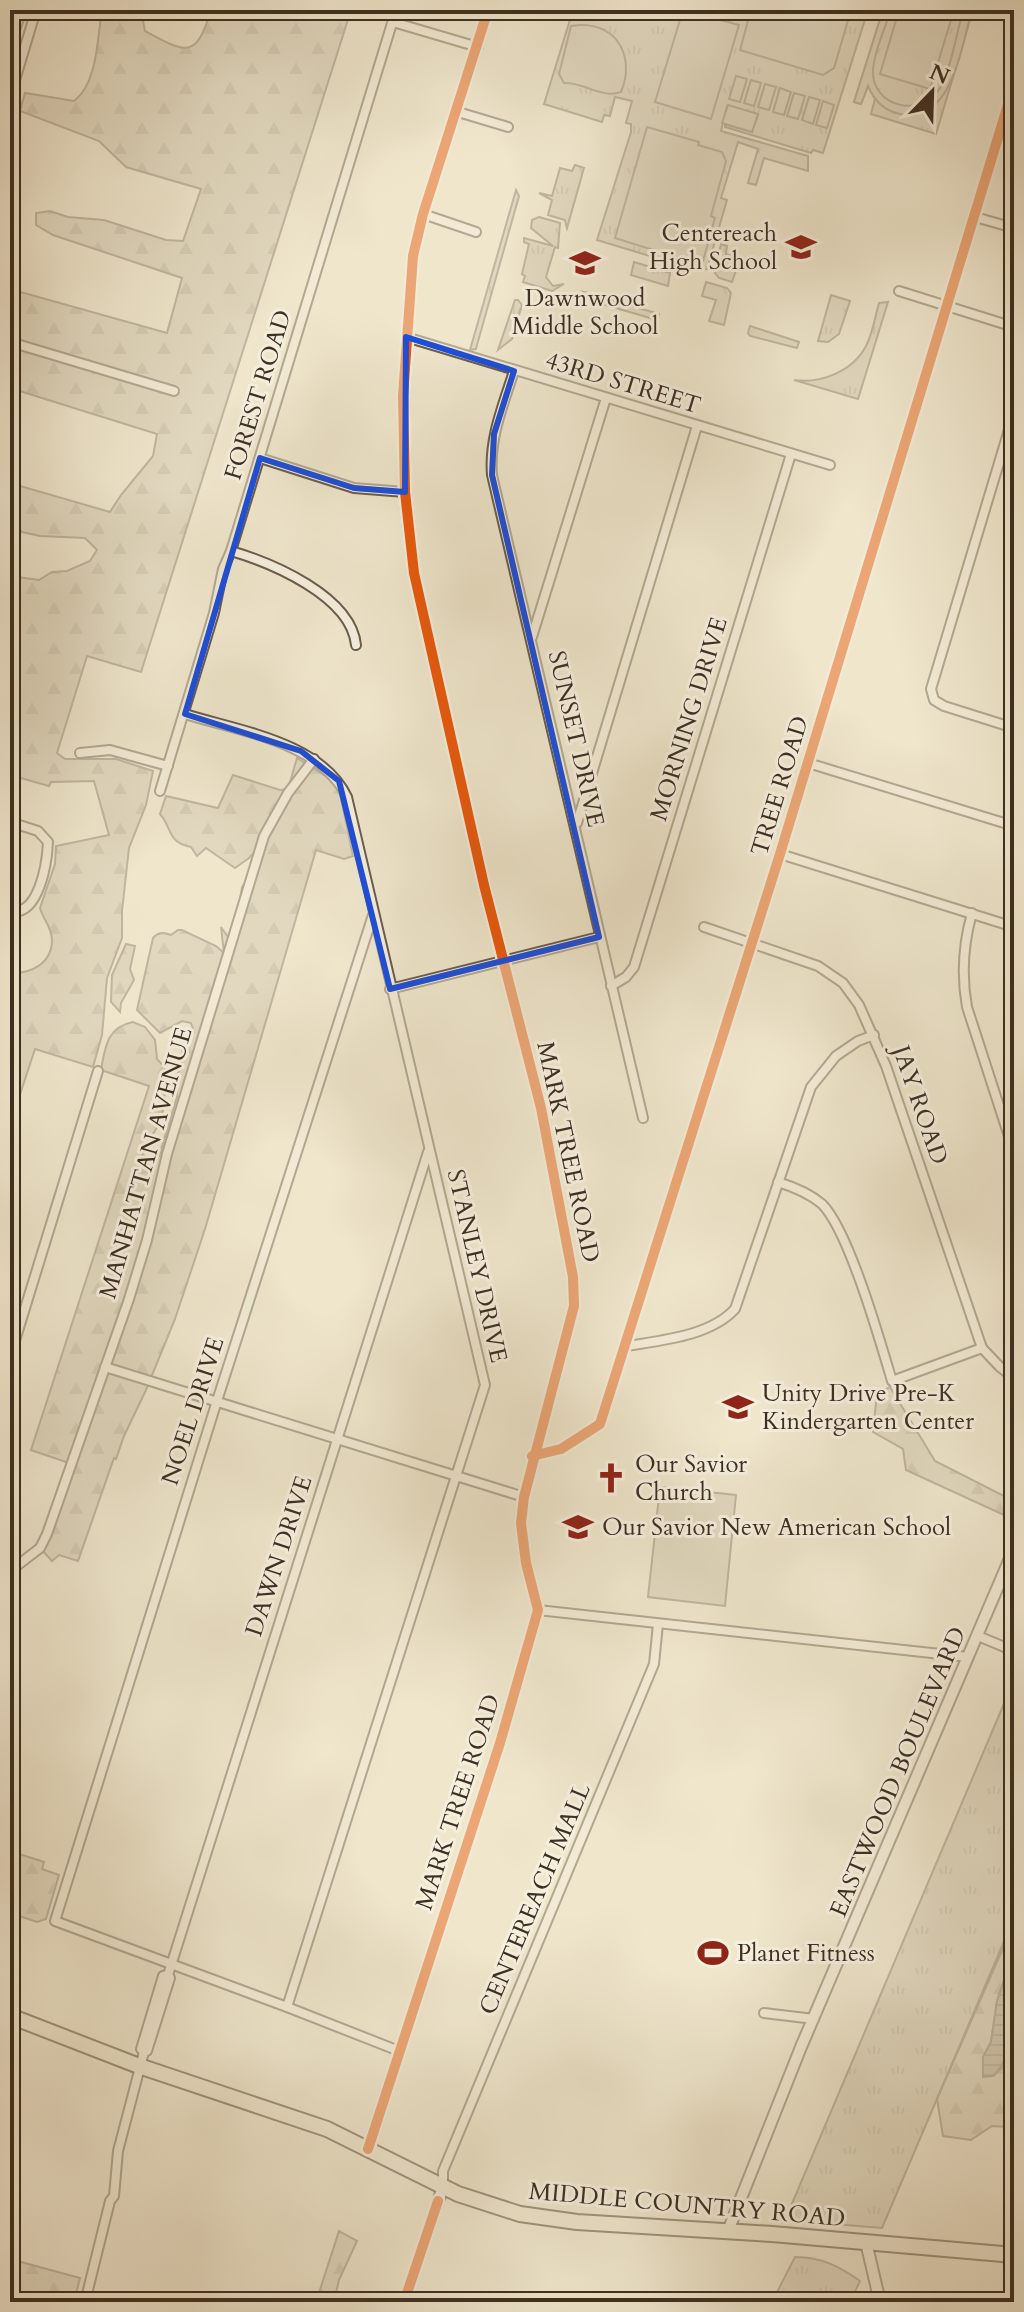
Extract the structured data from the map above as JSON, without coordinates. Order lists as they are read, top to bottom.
{
  "streets": {
    "main road": ["MIDDLE COUNTRY ROAD"],
    "street": [
      "43RD STREET",
      "FOREST ROAD",
      "MORNING DRIVE",
      "SUNSET DRIVE",
      "TREE ROAD",
      "JAY ROAD",
      "MARK TREE ROAD",
      "MANHATTAN AVENUE",
      "STANLEY DRIVE",
      "NOEL DRIVE",
      "DAWN DRIVE",
      "EASTWOOD BOULEVARD",
      "CENTEREACH MALL"
    ]
  },
  "crossings": [
    ["43RD STREET", "MORNING DRIVE"],
    ["43RD STREET", "SUNSET DRIVE"],
    ["43RD STREET", "MARK TREE ROAD"],
    ["FOREST ROAD", "STANLEY DRIVE"],
    ["MORNING DRIVE", "SUNSET DRIVE"],
    ["TREE ROAD", "JAY ROAD"],
    ["TREE ROAD", "MARK TREE ROAD"],
    ["MARK TREE ROAD", "MIDDLE COUNTRY ROAD"],
    ["MANHATTAN AVENUE", "STANLEY DRIVE"],
    ["STANLEY DRIVE", "NOEL DRIVE"],
    ["STANLEY DRIVE", "DAWN DRIVE"],
    ["NOEL DRIVE", "DAWN DRIVE"],
    ["DAWN DRIVE", "MIDDLE COUNTRY ROAD"],
    ["EASTWOOD BOULEVARD", "MIDDLE COUNTRY ROAD"],
    ["CENTEREACH MALL", "MIDDLE COUNTRY ROAD"]
  ],
  "places": {
    "school or university": [
      "Centereach High School",
      "Dawnwood Middle School",
      "Unity Drive Pre-K Kindergarten Center",
      "Our Savior New American School"
    ],
    "church": ["Our Savior Church"],
    "sports": ["Planet Fitness"]
  },
  "north": "top right"
}
